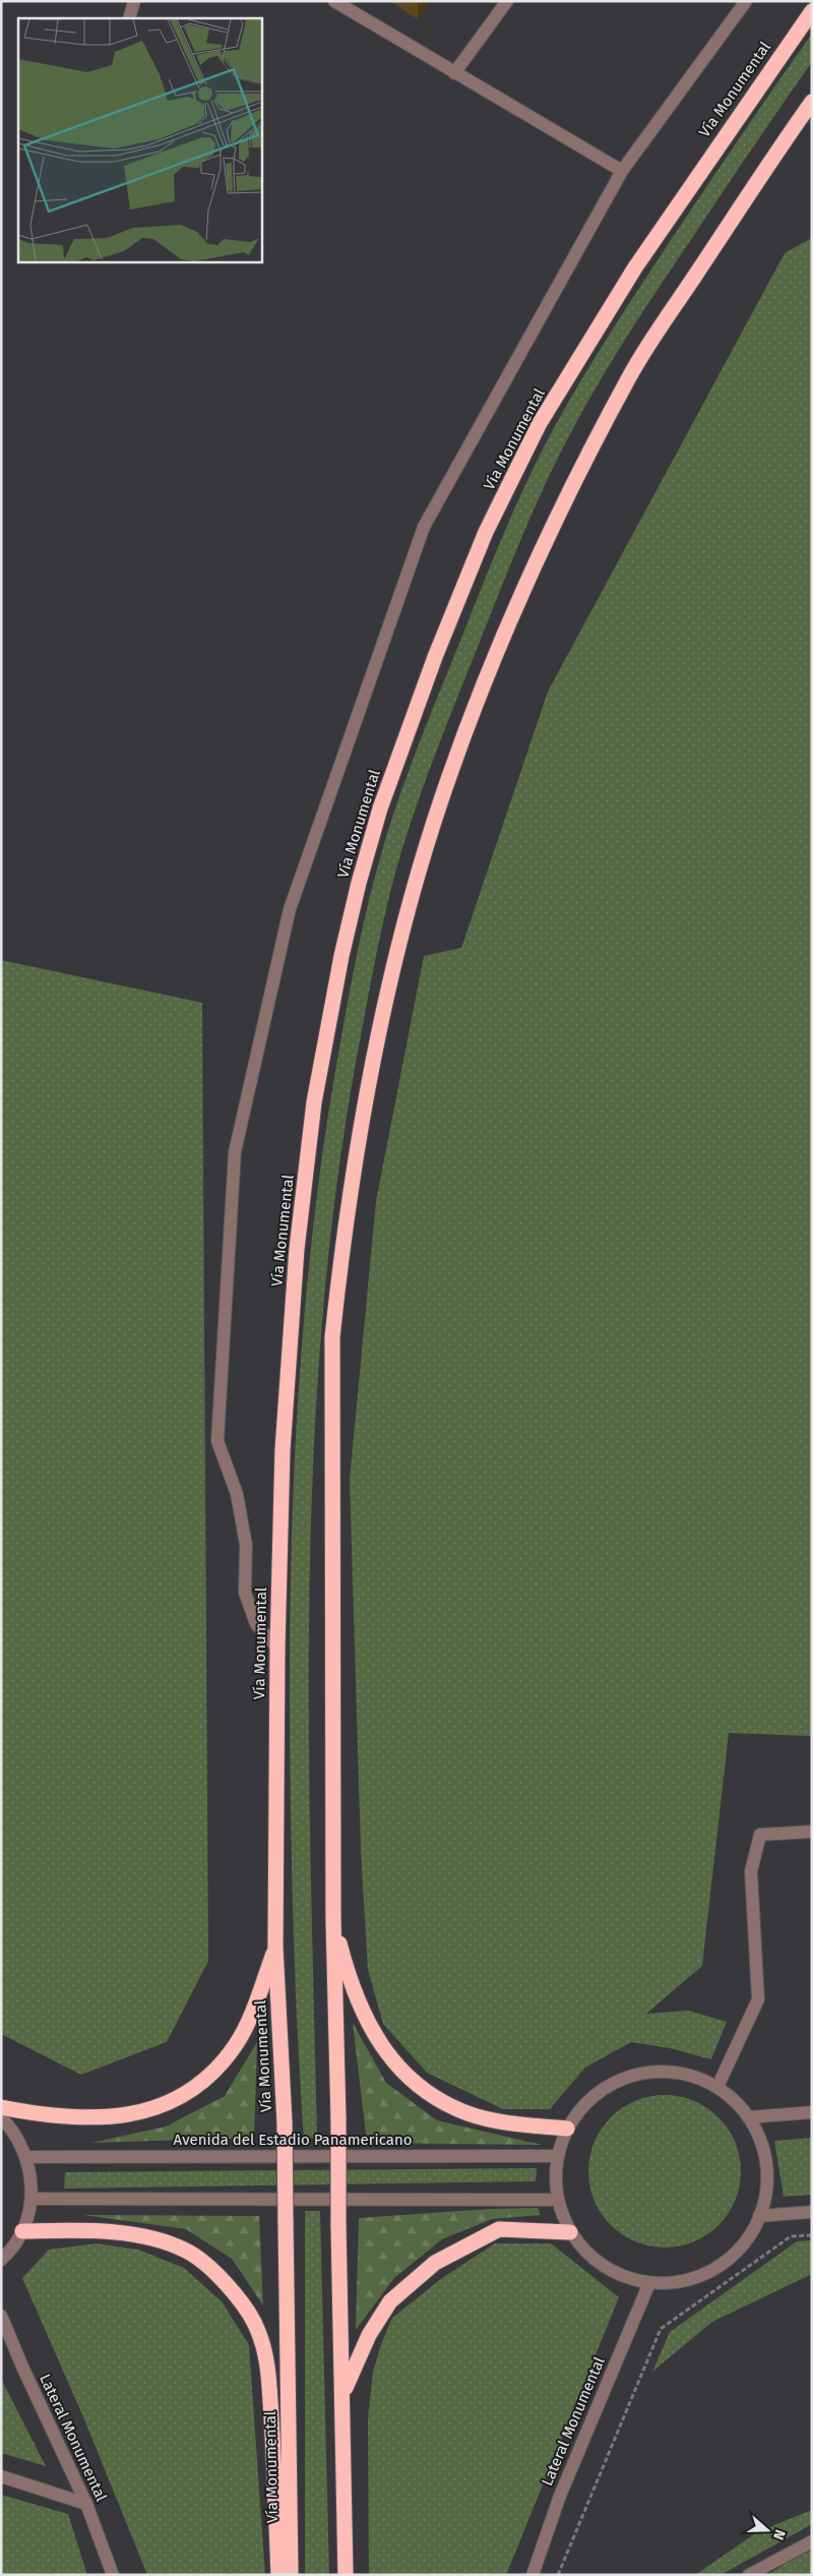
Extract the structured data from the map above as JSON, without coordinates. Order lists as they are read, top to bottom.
{
  "streets": {
    "highway": ["Vía Monumental"],
    "street": ["Avenida del Estadio Panamericano", "Lateral Monumental"]
  },
  "north": "right"
}
